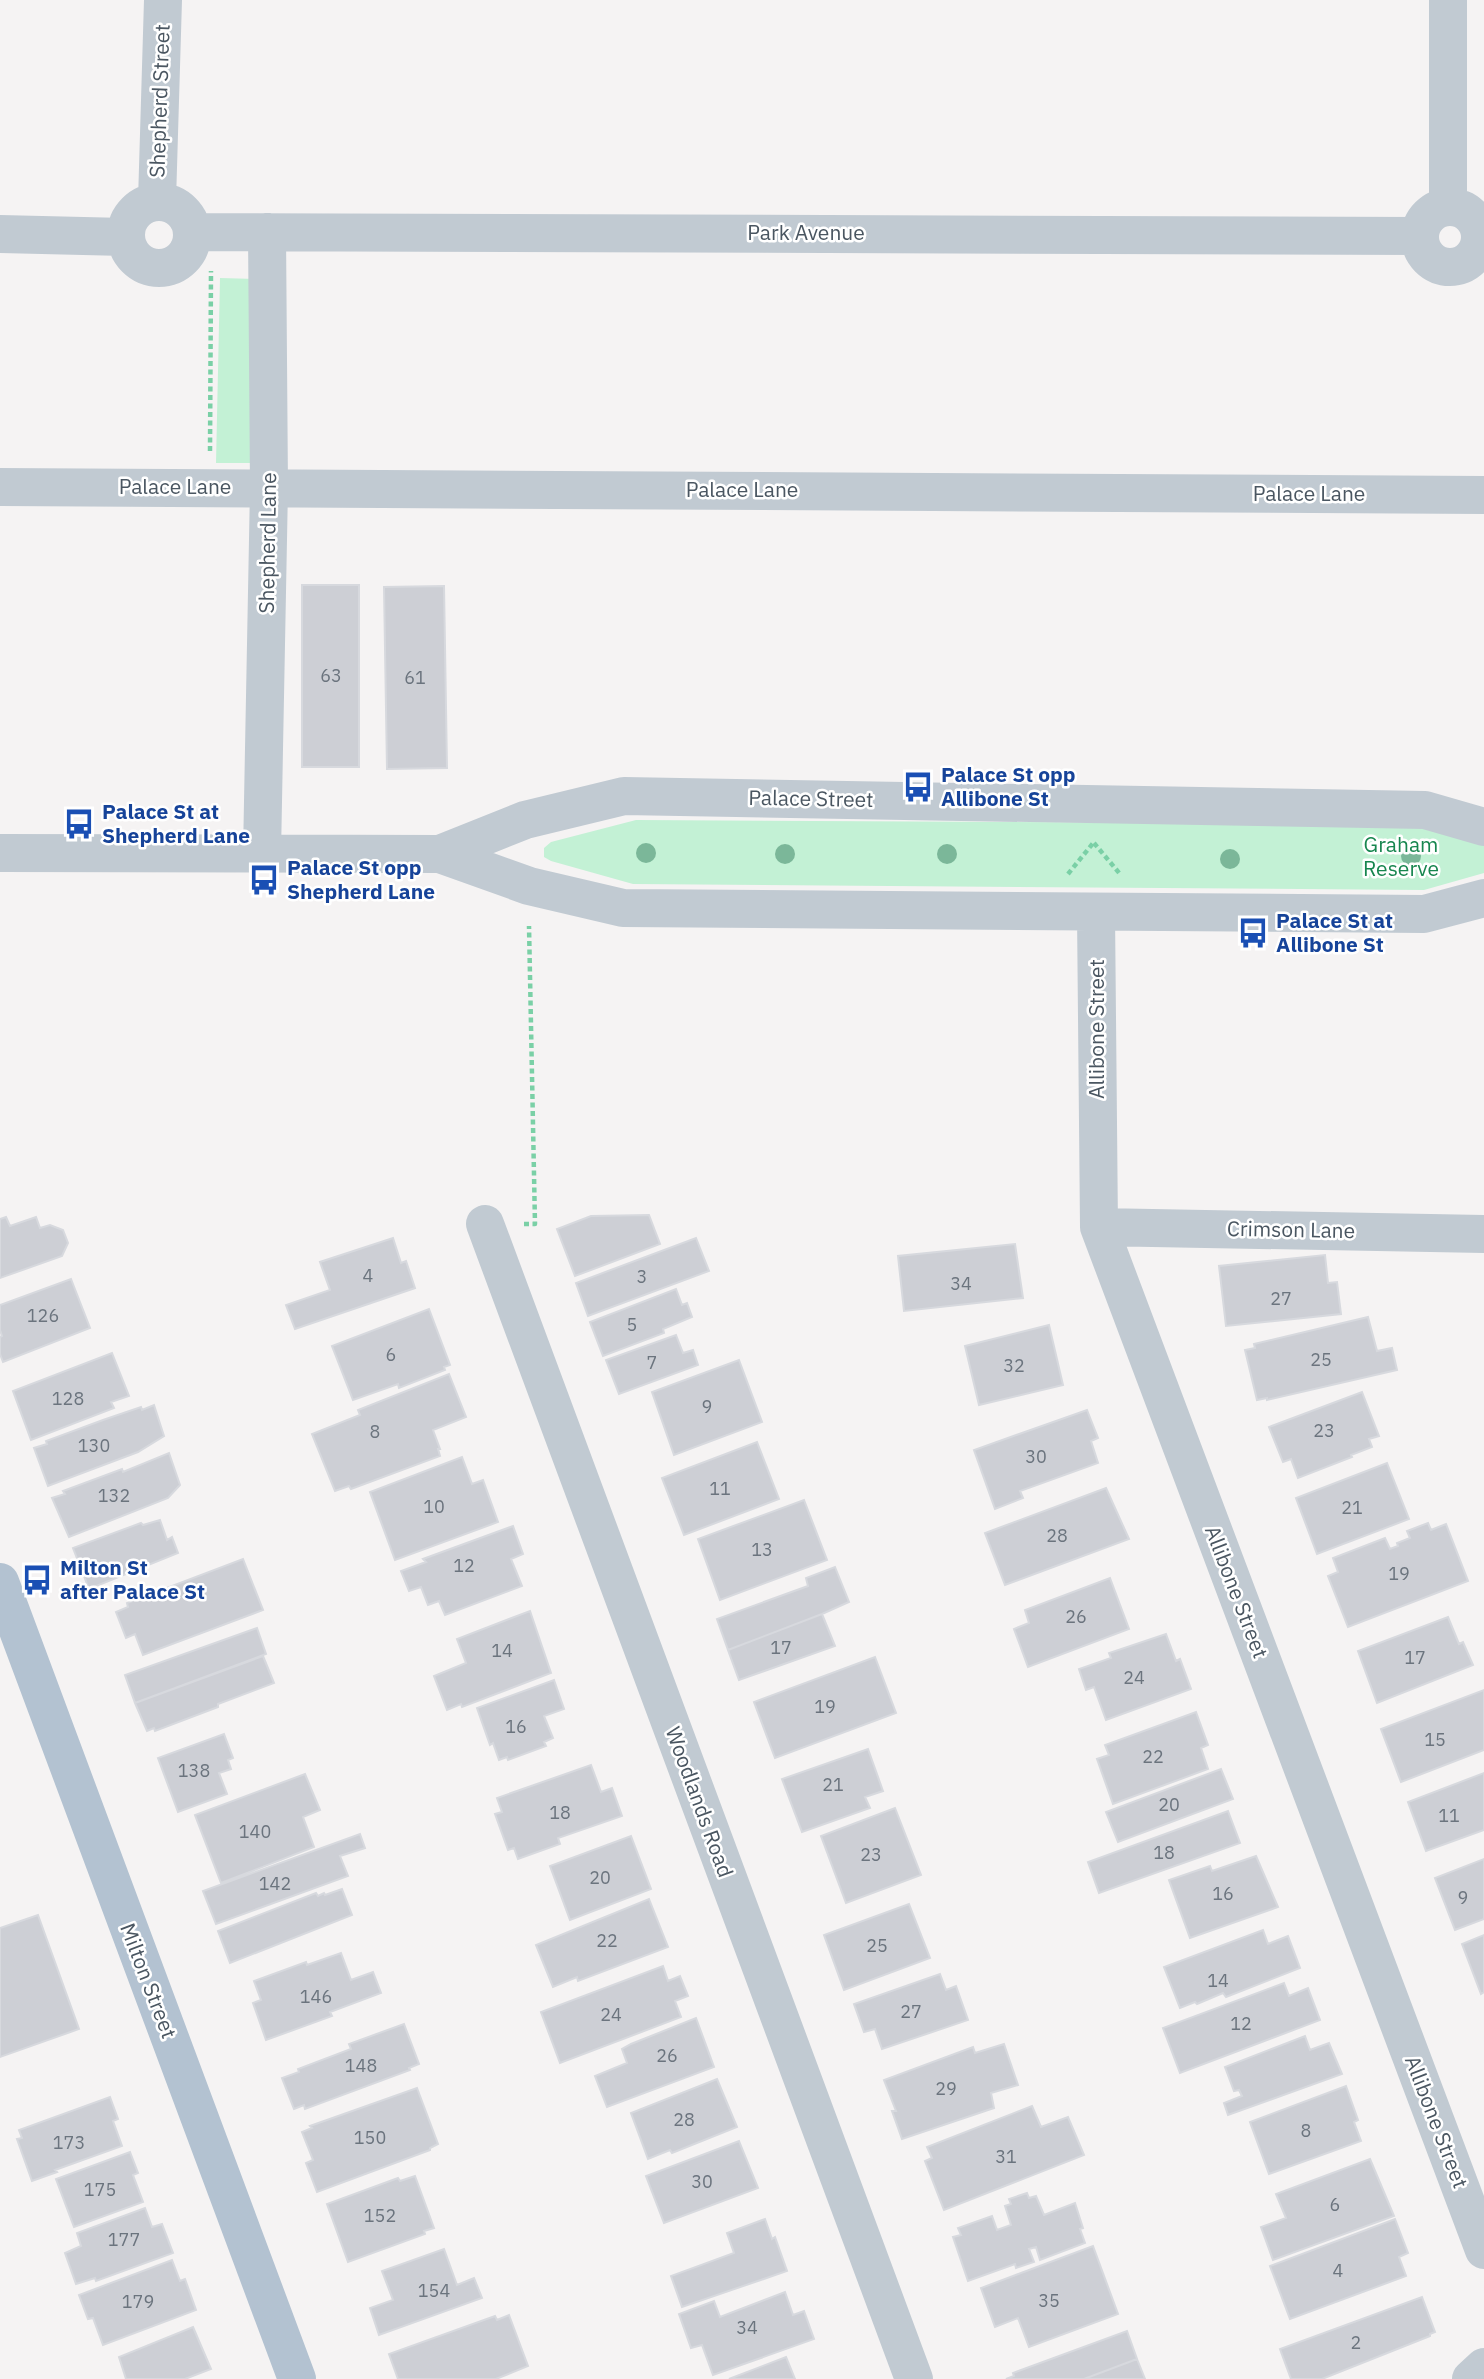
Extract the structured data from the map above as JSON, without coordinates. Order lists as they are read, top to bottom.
{
  "streets": {
    "main road": ["Milton Street"],
    "street": [
      "Shepherd Street",
      "Park Avenue",
      "Palace Lane",
      "Shepherd Lane",
      "Palace Street",
      "Allibone Street",
      "Crimson Lane",
      "Woodlands Road"
    ]
  },
  "crossings": [
    ["Shepherd Street", "Park Avenue"],
    ["Park Avenue", "Shepherd Lane"],
    ["Palace Lane", "Shepherd Lane"],
    ["Shepherd Lane", "Palace Street"],
    ["Palace Street", "Allibone Street"],
    ["Allibone Street", "Crimson Lane"]
  ],
  "parks": ["Graham Reserve"],
  "places": {
    "bus stop": [
      "Palace St opp Allibone St",
      "Palace St at Shepherd Lane",
      "Palace St opp Shepherd Lane",
      "Palace St at Allibone St",
      "Milton St after Palace St"
    ]
  },
  "house_numbers": [
    "63",
    "61",
    "4",
    "3",
    "34",
    "27",
    "126",
    "5",
    "6",
    "25",
    "7",
    "32",
    "128",
    "9",
    "23",
    "8",
    "130",
    "30",
    "11",
    "132",
    "10",
    "21",
    "28",
    "13",
    "12",
    "19",
    "26",
    "17",
    "14",
    "17",
    "24",
    "19",
    "16",
    "15",
    "22",
    "138",
    "21",
    "20",
    "18",
    "11",
    "140",
    "18",
    "23",
    "20",
    "142",
    "16",
    "9",
    "22",
    "25",
    "14",
    "146",
    "27",
    "24",
    "12",
    "26",
    "148",
    "29",
    "28",
    "8",
    "150",
    "173",
    "31",
    "30",
    "175",
    "6",
    "152",
    "177",
    "4",
    "154",
    "35",
    "179",
    "34",
    "2"
  ]
}
